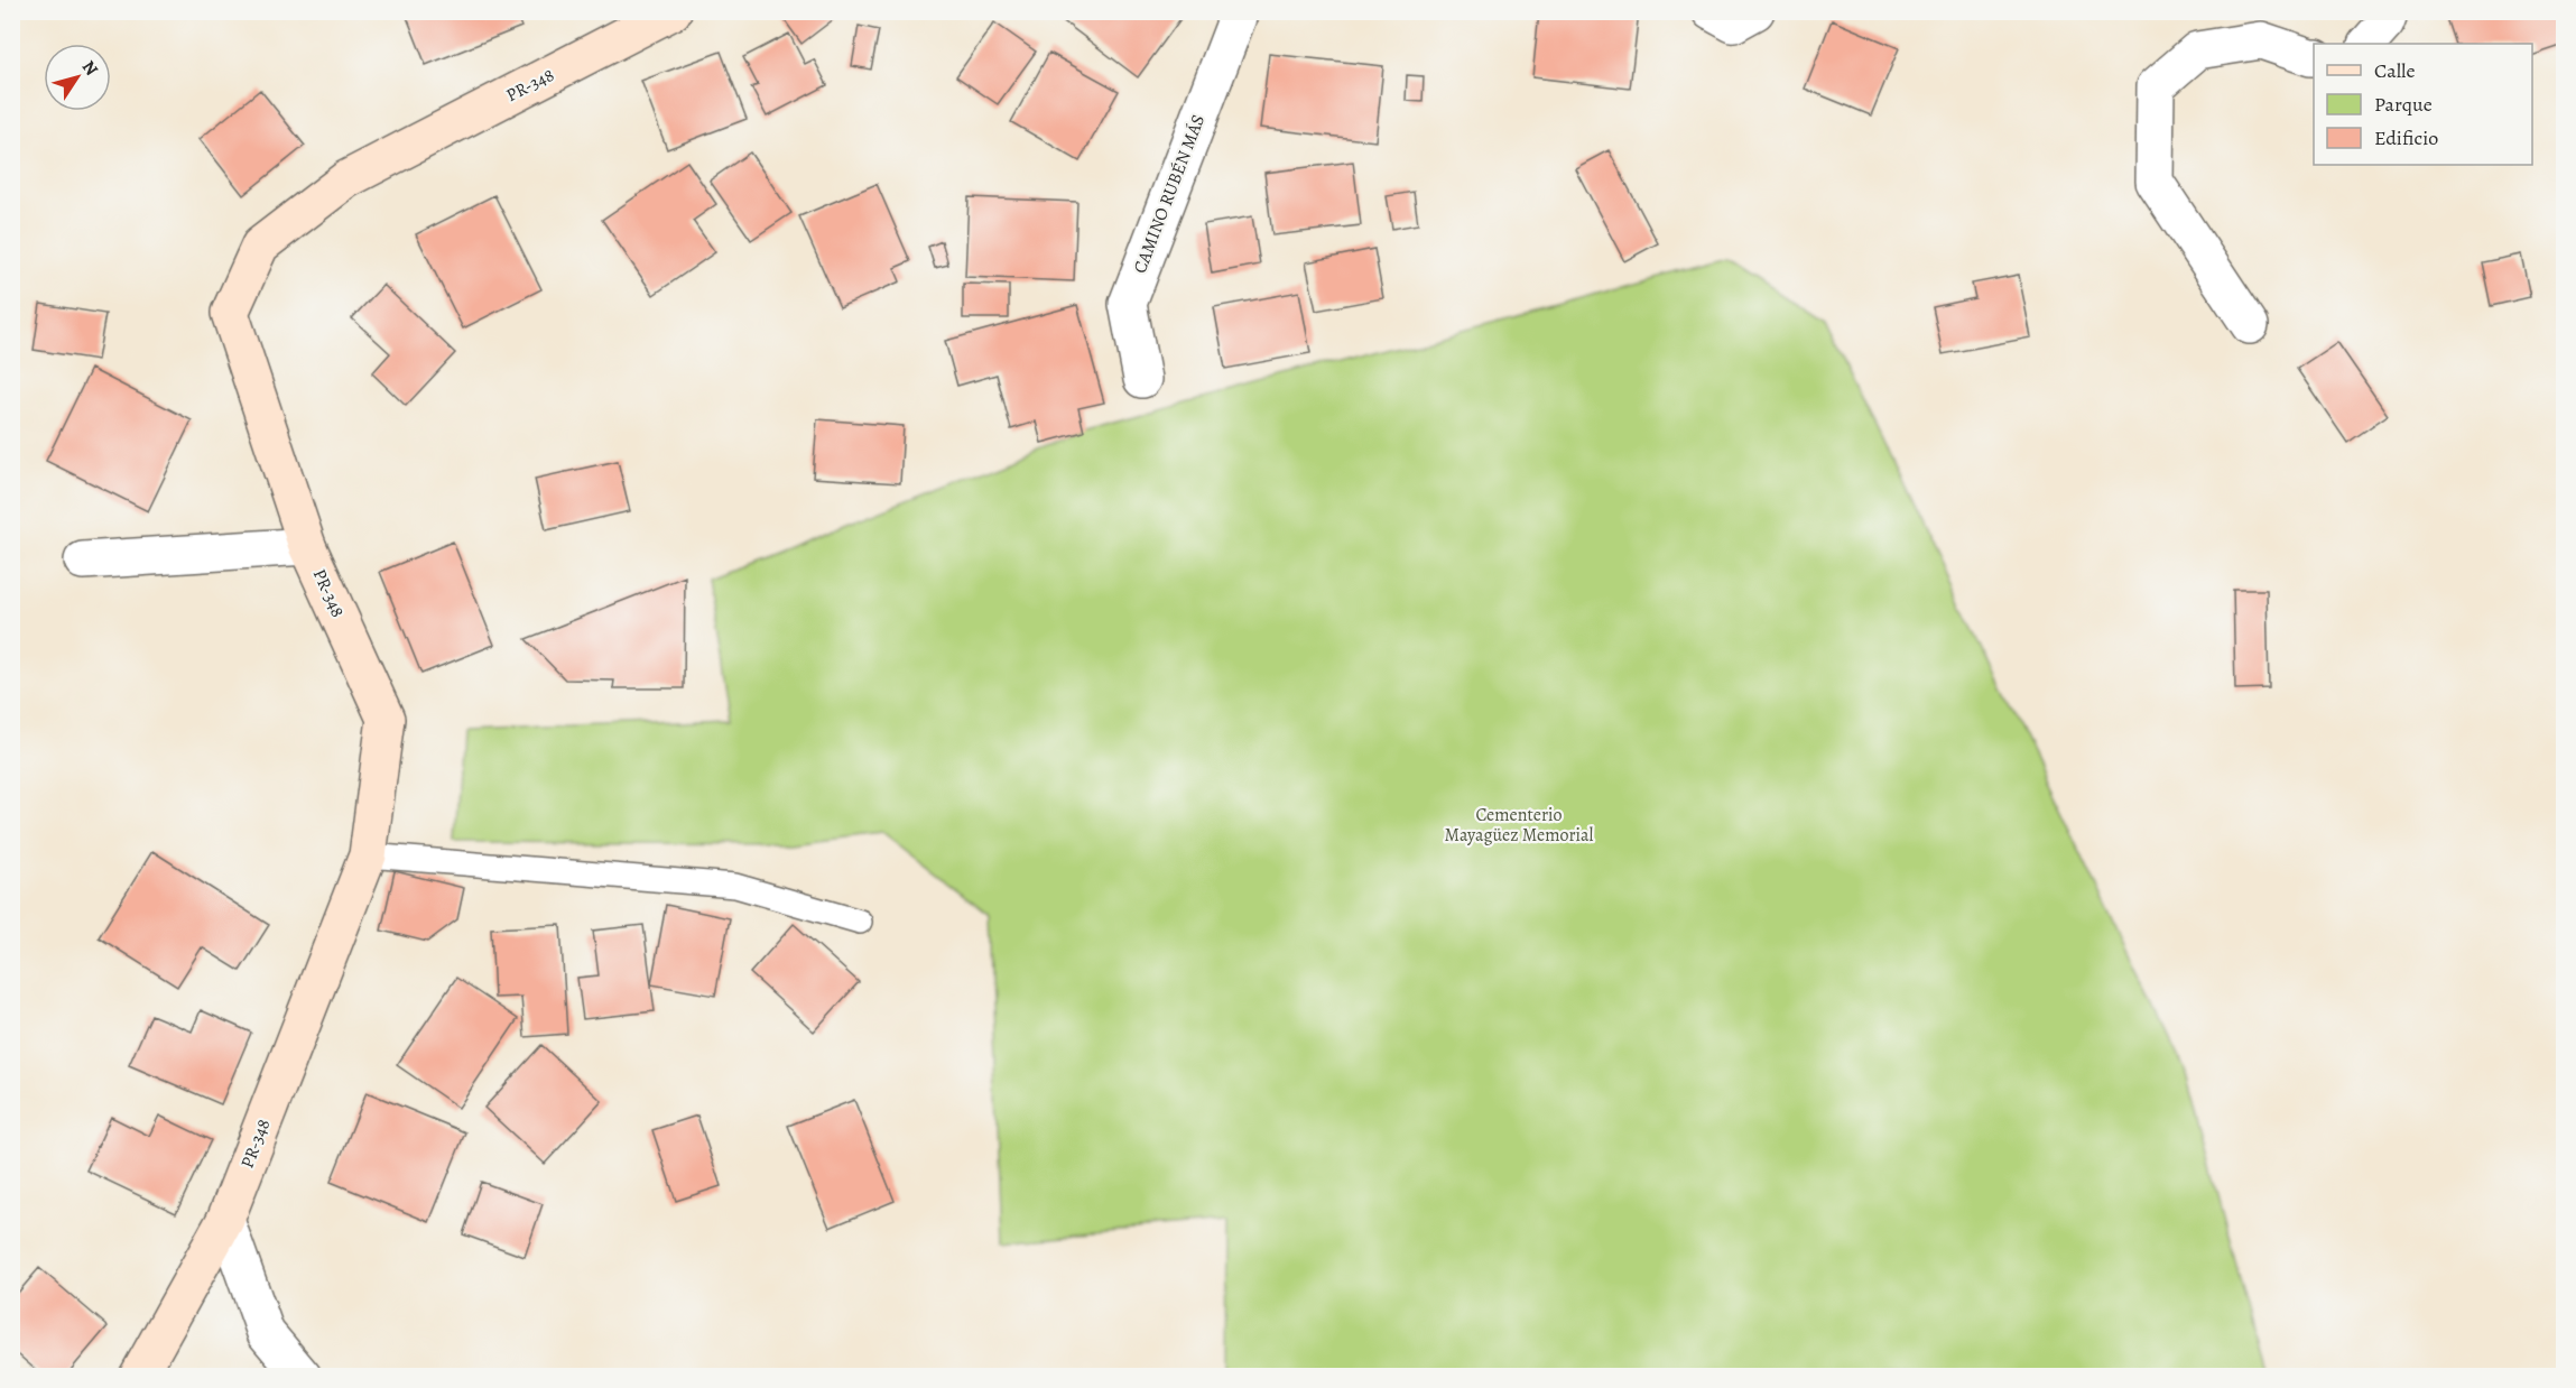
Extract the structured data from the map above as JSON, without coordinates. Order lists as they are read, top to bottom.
{
  "streets": {
    "street": ["PR-348", "CAMINO RUBÉN MÁS"]
  },
  "parks": ["Cementerio Mayagüez Memorial"],
  "legend": ["Calle", "Parque", "Edificio"],
  "north": "top right"
}
